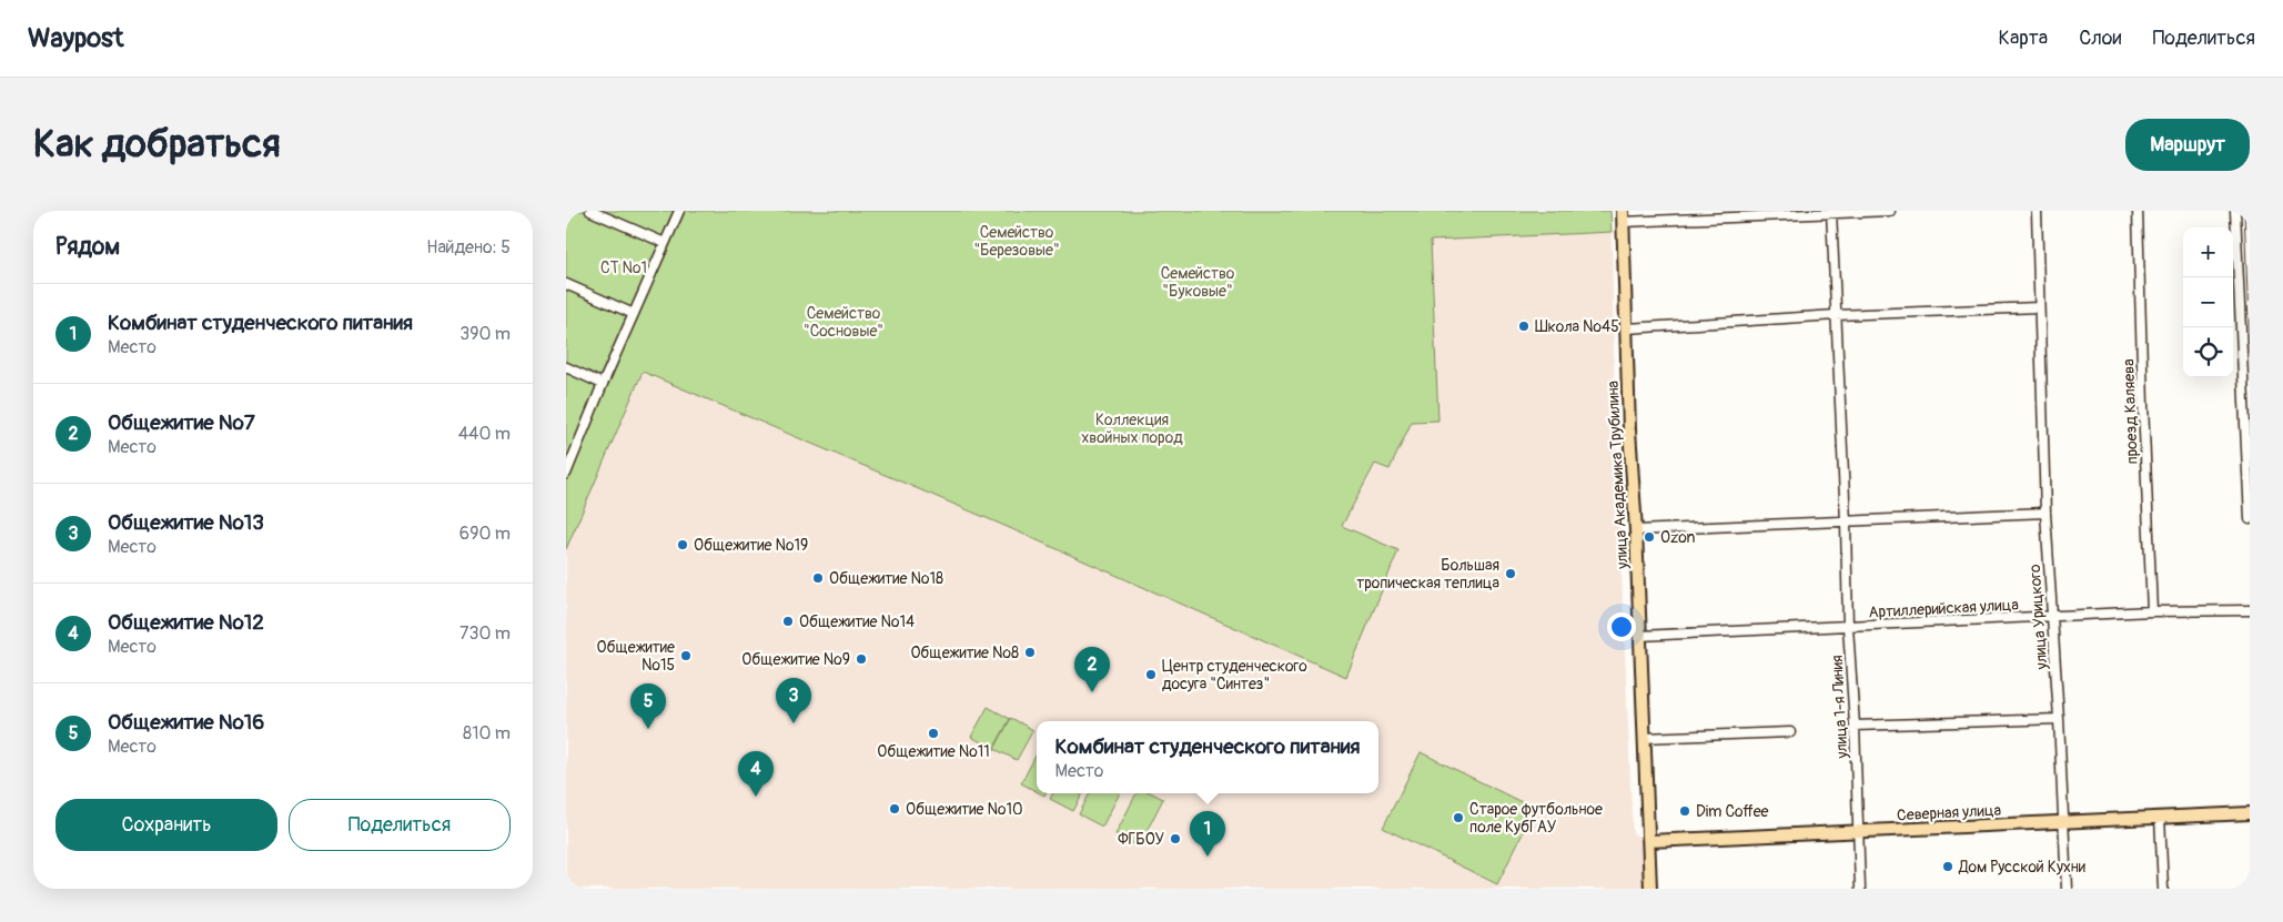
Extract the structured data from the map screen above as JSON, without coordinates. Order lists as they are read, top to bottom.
{
  "streets": {
    "main road": ["улица Академика Трубилина", "Северная улица"],
    "street": [
      "проезд Каляева",
      "Артиллерийская улица",
      "улица Урицкого",
      "улица 1-я Линия"
    ]
  },
  "crossings": [
    ["проезд Каляева", "Артиллерийская улица"],
    ["улица Академика Трубилина", "Артиллерийская улица"],
    ["улица Академика Трубилина", "Северная улица"],
    ["Артиллерийская улица", "улица Урицкого"],
    ["Артиллерийская улица", "улица 1-я Линия"],
    ["улица Урицкого", "Северная улица"],
    ["улица 1-я Линия", "Северная улица"]
  ],
  "parks": [
    "Семейство \"Березовые\"",
    "СТ №1",
    "Семейство \"Буковые\"",
    "Семейство \"Сосновые\"",
    "Коллекция хвойных пород"
  ],
  "places": [
    "Школа №45",
    "Ozon",
    "Общежитие №19",
    "Большая тропическая теплица",
    "Общежитие №18",
    "Общежитие №14",
    "Общежитие №8",
    "Общежитие №15",
    "Общежитие №9",
    "Центр студенческого досуга \"Синтез\"",
    "Общежитие №11",
    "Общежитие №10",
    "Dim Coffee",
    "Старое футбольное поле КубГАУ",
    "ФГБОУ",
    "Дом Русской Кухни"
  ],
  "page": {
    "header": "Waypost",
    "nav": ["Карта", "Слои", "Поделиться"],
    "buttons": [
      "Маршрут",
      ["Сохранить", "Поделиться"]
    ],
    "title": "Как добраться",
    "heading": ["Рядом", "Найдено: 5"],
    "map_buttons": ["+", "−"],
    "list": [
      {
        "mark": "1",
        "name": "Комбинат студенческого питания",
        "note": "Место",
        "value": "390 m"
      },
      {
        "mark": "2",
        "name": "Общежитие №7",
        "note": "Место",
        "value": "440 m"
      },
      {
        "mark": "3",
        "name": "Общежитие №13",
        "note": "Место",
        "value": "690 m"
      },
      {
        "mark": "4",
        "name": "Общежитие №12",
        "note": "Место",
        "value": "730 m"
      },
      {
        "mark": "5",
        "name": "Общежитие №16",
        "note": "Место",
        "value": "810 m"
      }
    ],
    "pins": [
      "2",
      "3",
      "5",
      "4",
      "1"
    ],
    "popup": ["Комбинат студенческого питания", "Место"]
  }
}
